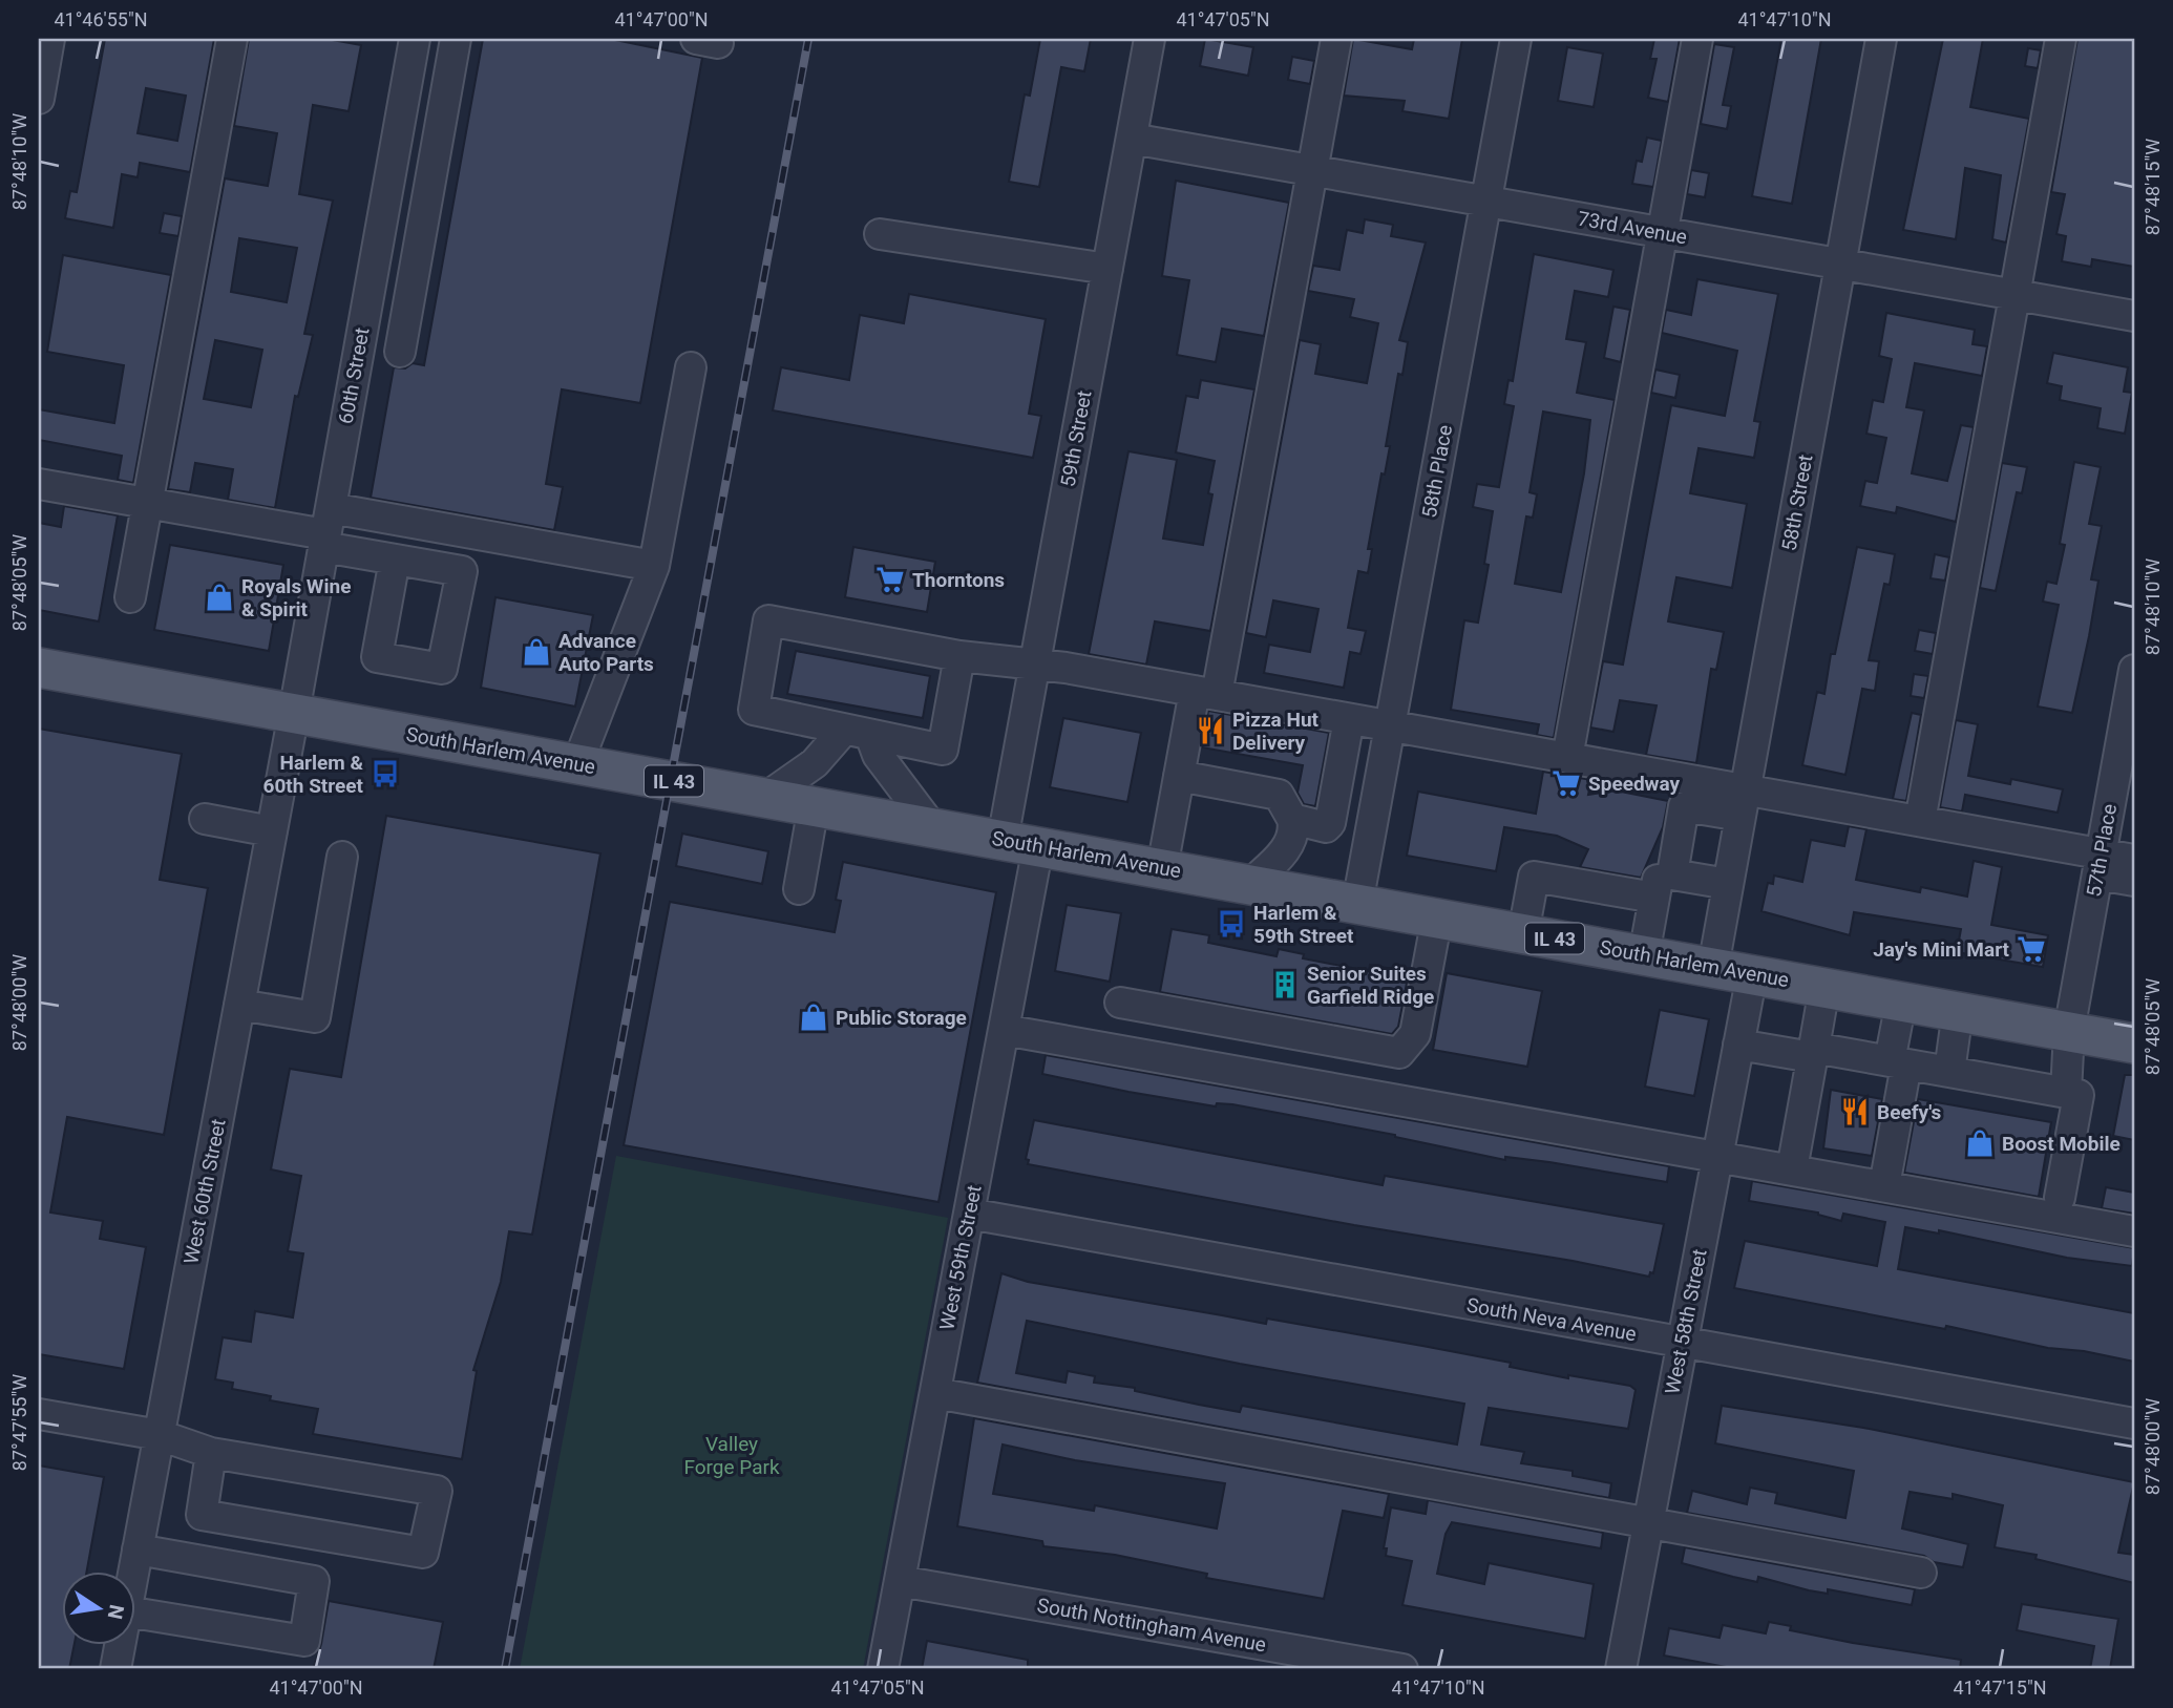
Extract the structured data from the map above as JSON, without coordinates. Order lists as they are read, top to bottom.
{
  "streets": {
    "main road": ["South Harlem Avenue", "IL 43"],
    "street": [
      "73rd Avenue",
      "60th Street",
      "59th Street",
      "58th Place",
      "58th Street",
      "57th Place",
      "West 60th Street",
      "West 59th Street",
      "South Neva Avenue",
      "West 58th Street",
      "South Nottingham Avenue"
    ]
  },
  "crossings": [
    ["73rd Avenue", "59th Street"],
    ["73rd Avenue", "58th Place"],
    ["73rd Avenue", "58th Street"],
    ["60th Street", "South Harlem Avenue"],
    ["60th Street", "West 60th Street"],
    ["59th Street", "South Harlem Avenue"],
    ["59th Street", "West 59th Street"],
    ["58th Place", "South Harlem Avenue"],
    ["58th Street", "South Harlem Avenue"],
    ["South Harlem Avenue", "57th Place"],
    ["South Harlem Avenue", "West 60th Street"],
    ["South Harlem Avenue", "West 59th Street"],
    ["South Harlem Avenue", "West 58th Street"],
    ["West 59th Street", "South Neva Avenue"],
    ["West 59th Street", "South Nottingham Avenue"],
    ["South Neva Avenue", "West 58th Street"]
  ],
  "parks": ["Valley Forge Park"],
  "places": {
    "supermarket": ["Thorntons", "Speedway", "Jay's Mini Mart"],
    "shop": [
      "Royals Wine & Spirit",
      "Advance Auto Parts",
      "Public Storage",
      "Boost Mobile"
    ],
    "restaurant": ["Pizza Hut Delivery", "Beefy's"],
    "bus stop": ["Harlem & 60th Street", "Harlem & 59th Street"],
    "building": ["Senior Suites Garfield Ridge"]
  },
  "north": "right",
  "coordinates": [
    "41°46'55\"N",
    "41°47'00\"N",
    "41°47'05\"N",
    "41°47'10\"N",
    "87°48'10\"W",
    "87°48'15\"W",
    "87°48'05\"W",
    "87°48'00\"W",
    "87°47'55\"W",
    "41°47'15\"N"
  ]
}
